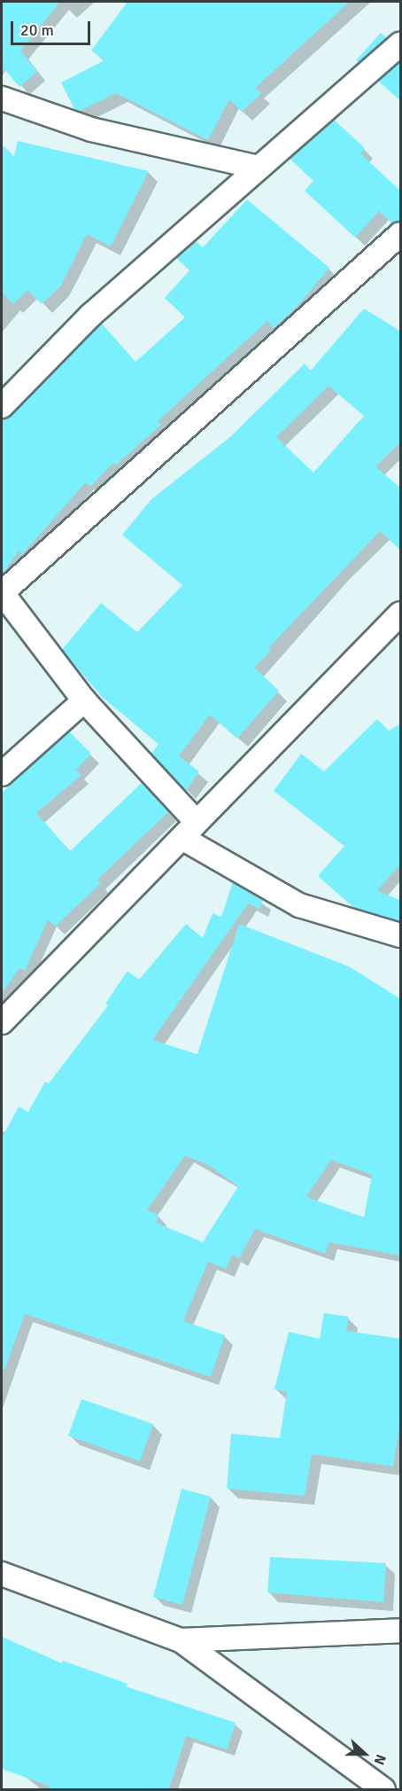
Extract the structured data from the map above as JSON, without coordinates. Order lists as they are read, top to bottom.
{
  "scale_bar": "20 m",
  "north": "right"
}
